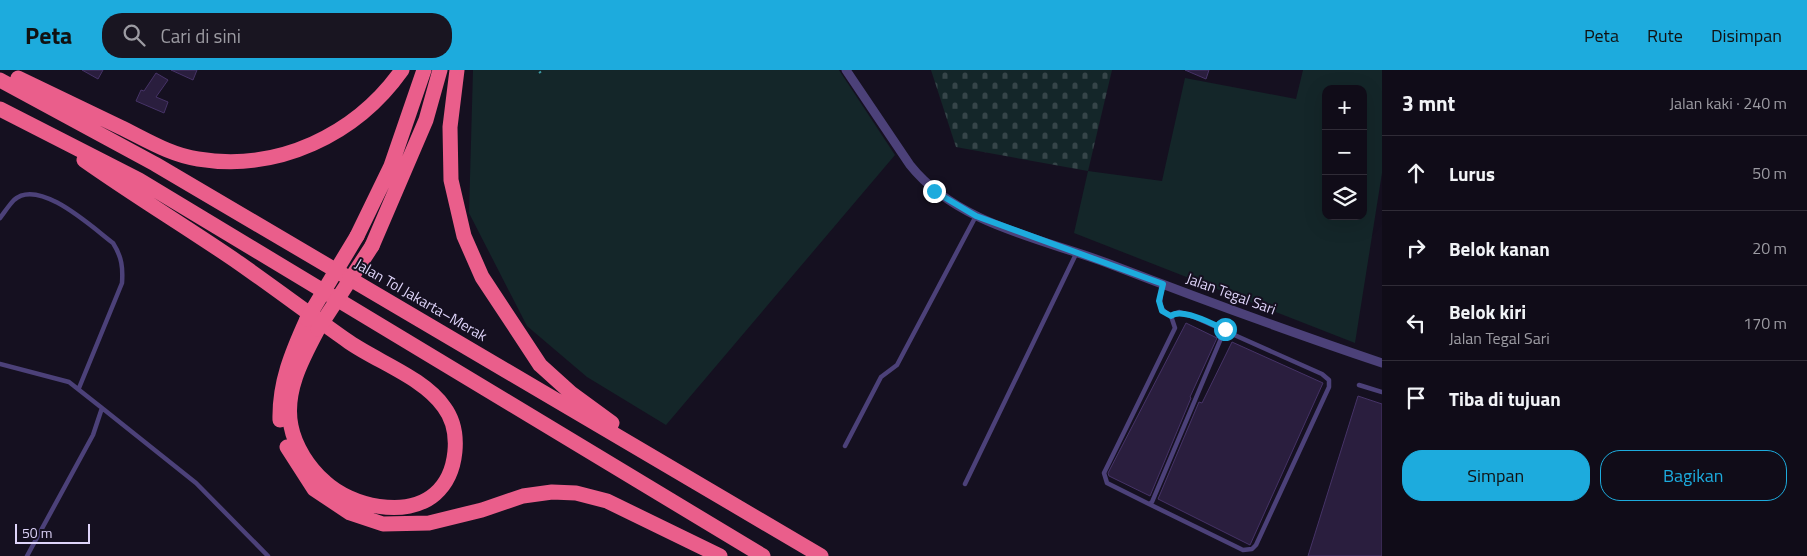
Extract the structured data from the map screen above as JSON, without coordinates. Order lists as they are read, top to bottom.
{
  "streets": {
    "highway": ["Jalan Tol Jakarta–Merak"],
    "street": ["Jalan Tegal Sari"]
  },
  "scale_bar": "50 m",
  "page": {
    "header": "Peta",
    "search": "Cari di sini",
    "nav": ["Peta", "Rute", "Disimpan"],
    "heading": ["3 mnt", "Jalan kaki · 240 m"],
    "map_buttons": ["+", "−"],
    "list": [
      ["Lurus", "50 m"],
      ["Belok kanan", "20 m"],
      ["Belok kiri", "Jalan Tegal Sari", "170 m"],
      "Tiba di tujuan"
    ],
    "buttons": ["Simpan", "Bagikan"],
    "scale": "50 m"
  }
}
